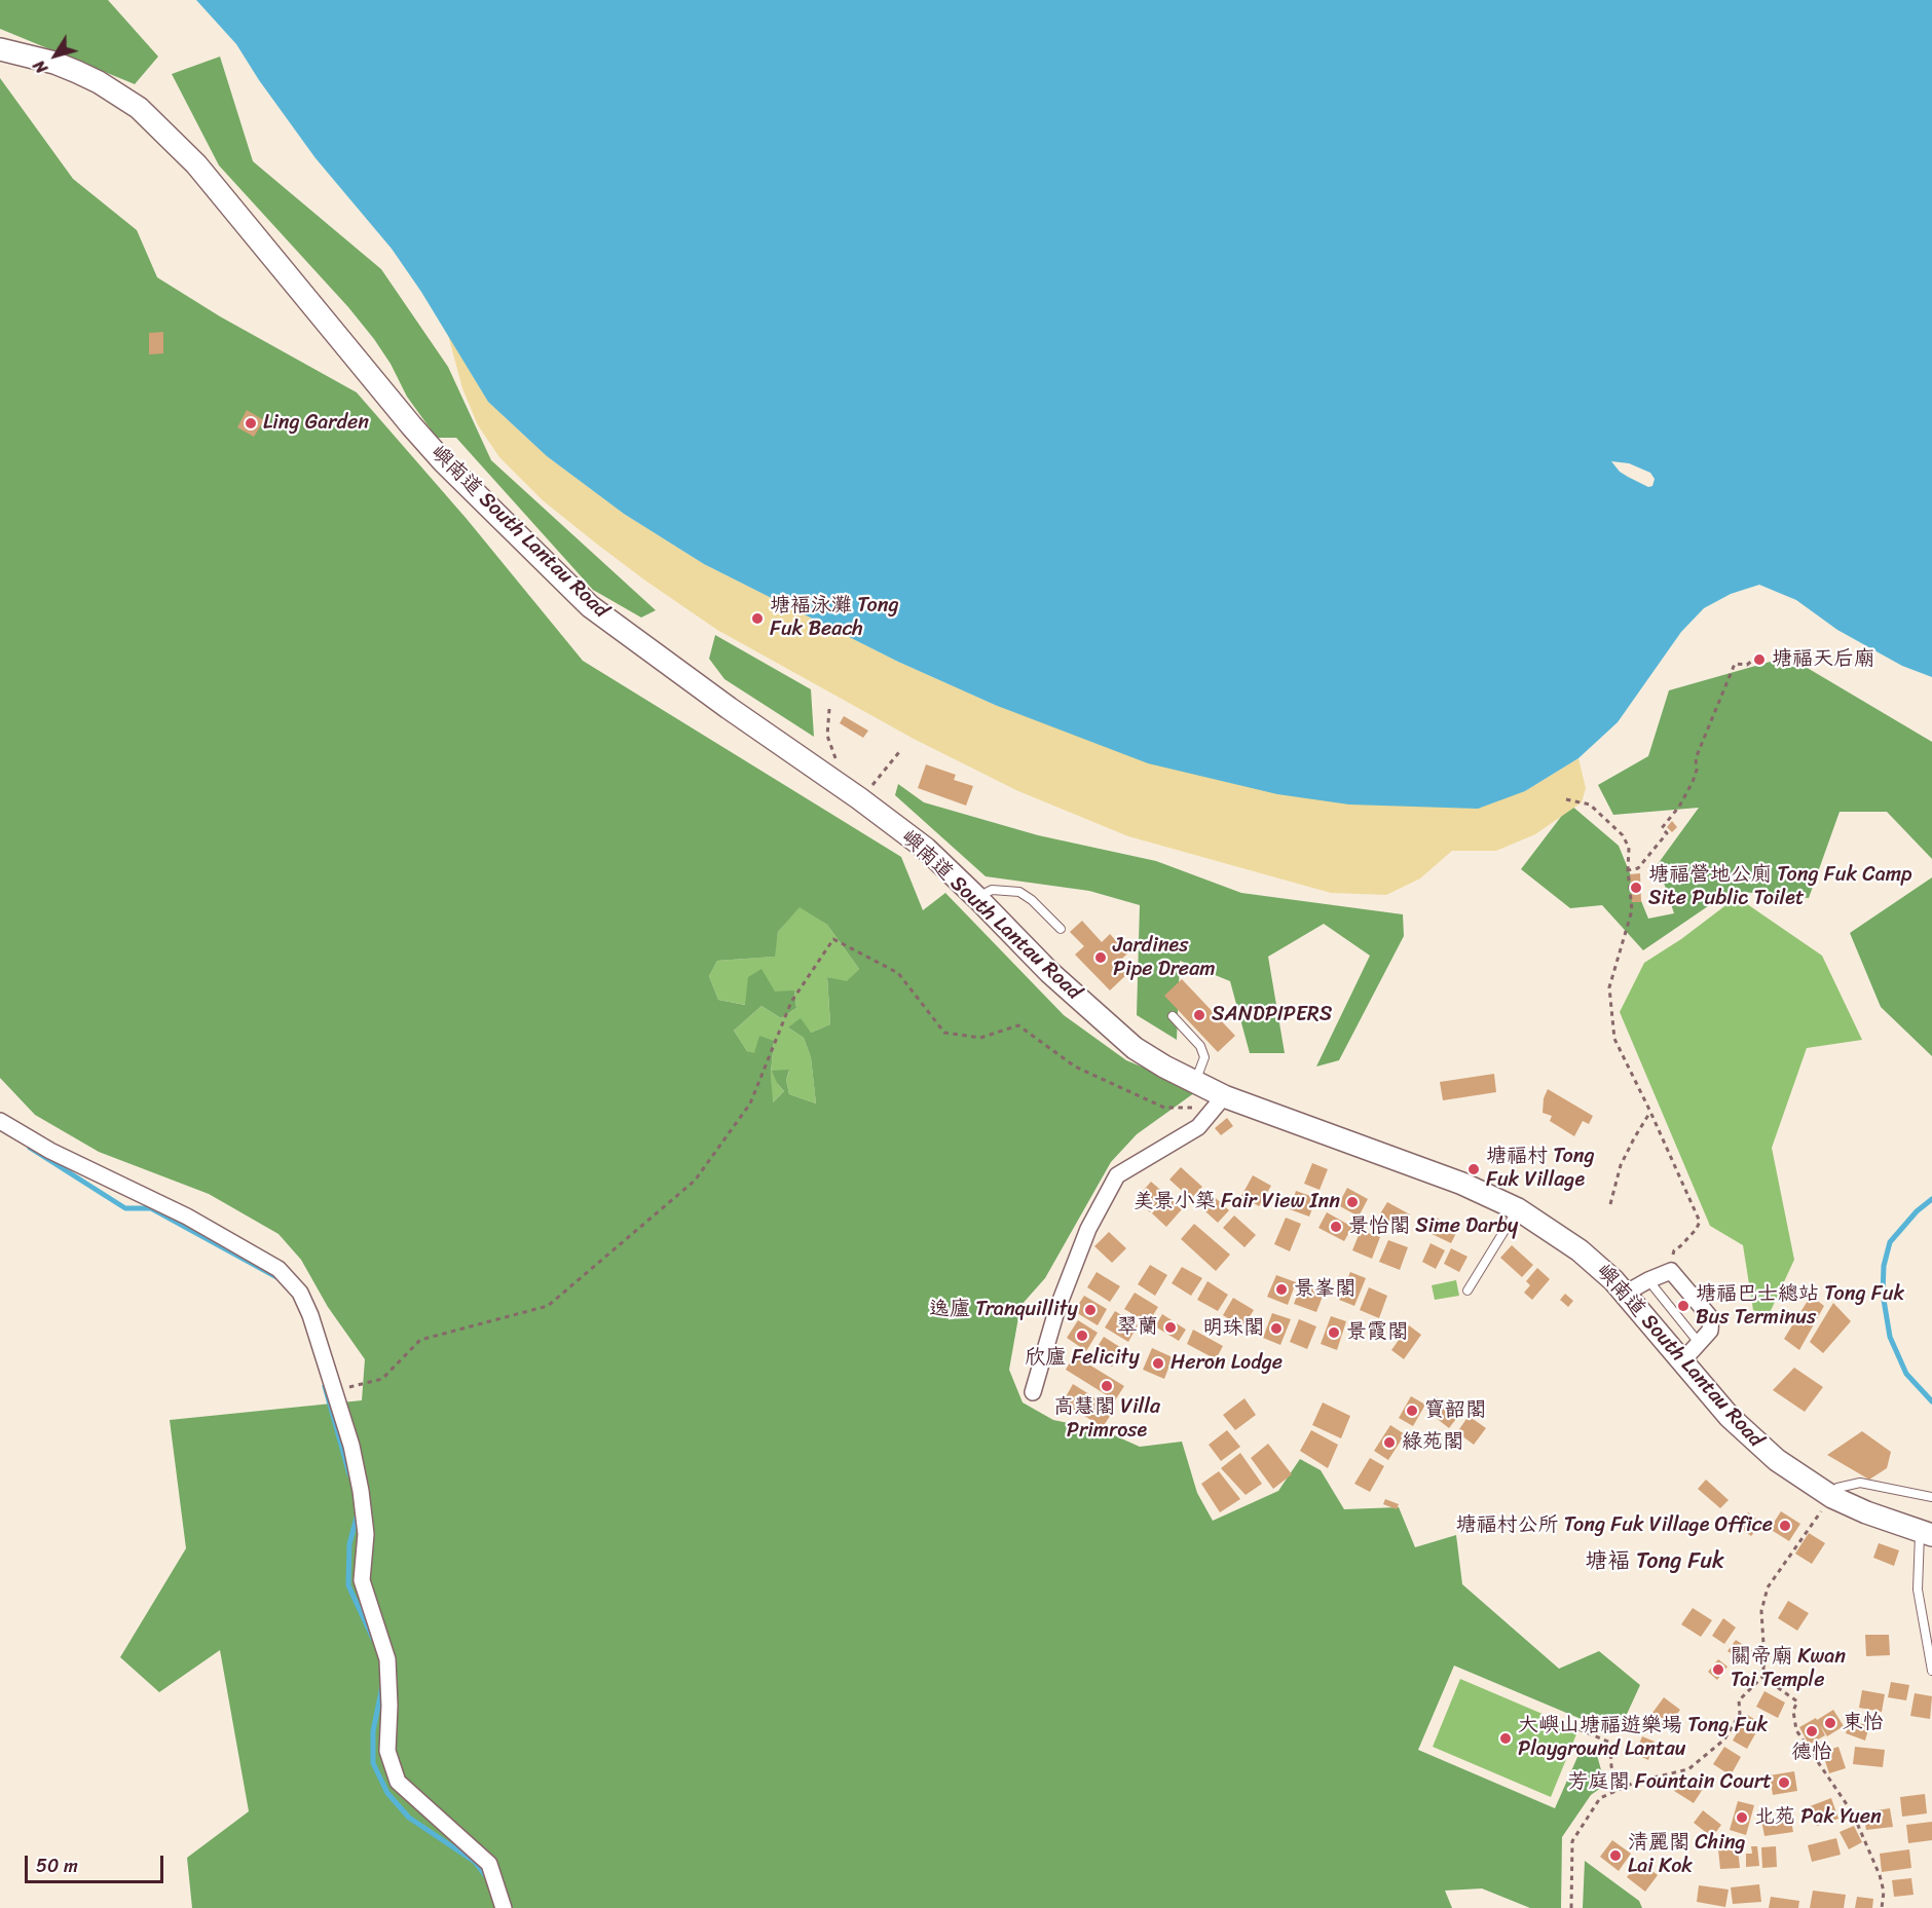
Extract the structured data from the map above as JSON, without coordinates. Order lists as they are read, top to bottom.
{
  "streets": {
    "main road": ["嶼南道 South Lantau Road"]
  },
  "districts": ["塘褔 Tong Fuk"],
  "places": [
    "Ling Garden",
    "塘褔泳灘 Tong Fuk Beach",
    "塘福天后廟",
    "塘福營地公廁 Tong Fuk Camp Site Public Toilet",
    "Jardines Pipe Dream",
    "SANDPIPERS",
    "塘福村 Tong Fuk Village",
    "美景小築 Fair View Inn",
    "景怡閣 Sime Darby",
    "景峯閣",
    "塘福巴士總站 Tong Fuk Bus Terminus",
    "逸廬 Tranquillity",
    "翠蘭",
    "明珠閣",
    "景霞閣",
    "欣廬 Felicity",
    "Heron Lodge",
    "高慧閣 Villa Primrose",
    "寶韶閣",
    "綠苑閣",
    "塘福村公所 Tong Fuk Village Office",
    "關帝廟 Kwan Tai Temple",
    "東怡",
    "德怡",
    "大嶼山塘福遊樂場 Tong Fuk Playground Lantau",
    "芳庭閣 Fountain Court",
    "北苑 Pak Yuen",
    "清麗閣 Ching Lai Kok"
  ],
  "scale_bar": "50 m",
  "north": "bottom left"
}
